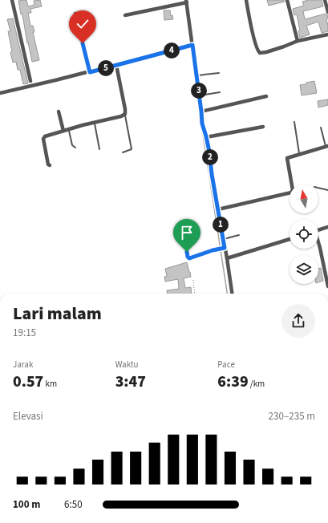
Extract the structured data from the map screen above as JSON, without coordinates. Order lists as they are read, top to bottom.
{
  "north": "top",
  "page": {
    "pins": [
      "4",
      "5",
      "3",
      "2",
      "1"
    ],
    "heading": ["Lari malam", "19:15"],
    "stats": [
      ["Jarak", "0.57 km"],
      ["Waktu", "3:47"],
      ["Pace", "6:39 /km"]
    ],
    "chart": ["Elevasi", "230–235 m"],
    "list": [
      {
        "name": "100 m",
        "note": "6:50"
      }
    ]
  }
}
